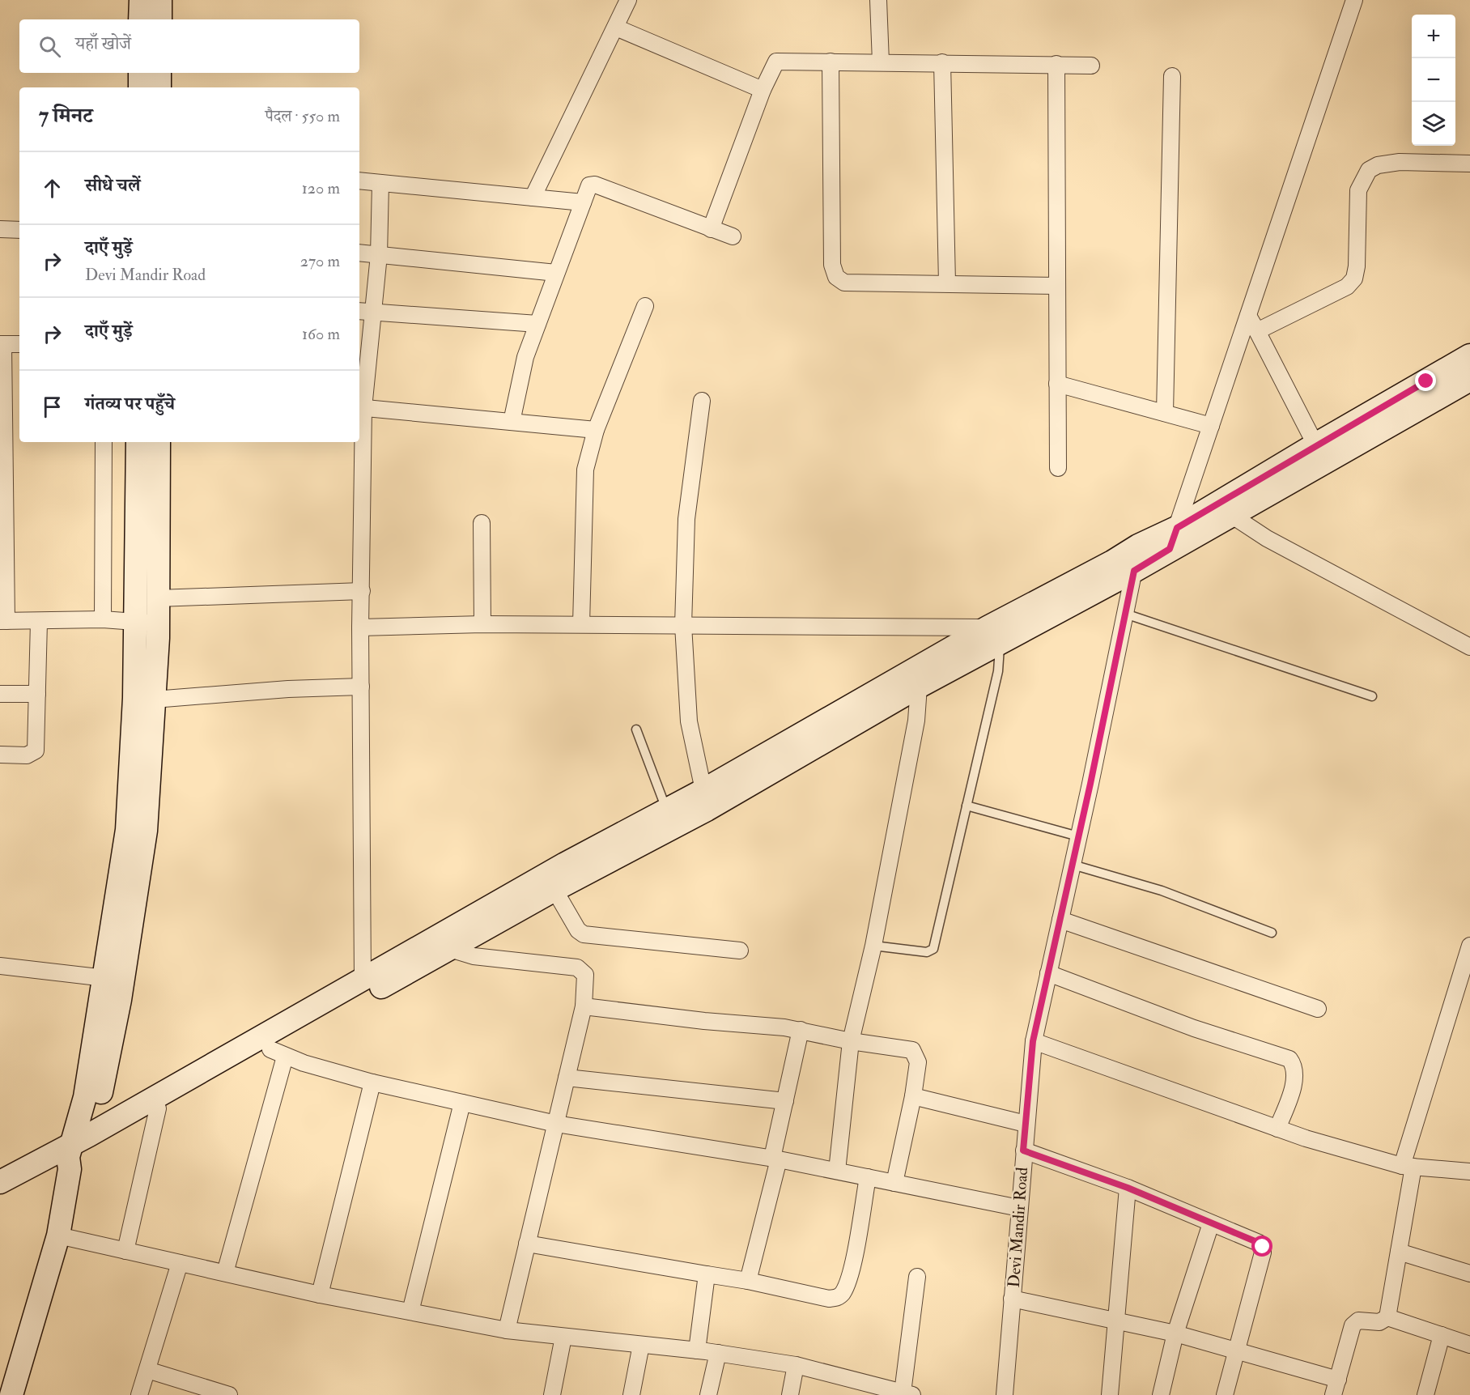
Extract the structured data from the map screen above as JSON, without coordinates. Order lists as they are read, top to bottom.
{
  "streets": {
    "street": ["Devi Mandir Road"]
  },
  "page": {
    "map_buttons": ["+", "−"],
    "search": "यहाँ खोजें",
    "heading": ["7 मिनट", "पैदल · 550 m"],
    "list": [
      ["सीधे चलें", "120 m"],
      ["दाएँ मुड़ें", "Devi Mandir Road", "270 m"],
      ["दाएँ मुड़ें", "160 m"],
      "गंतव्य पर पहुँचे"
    ]
  }
}
